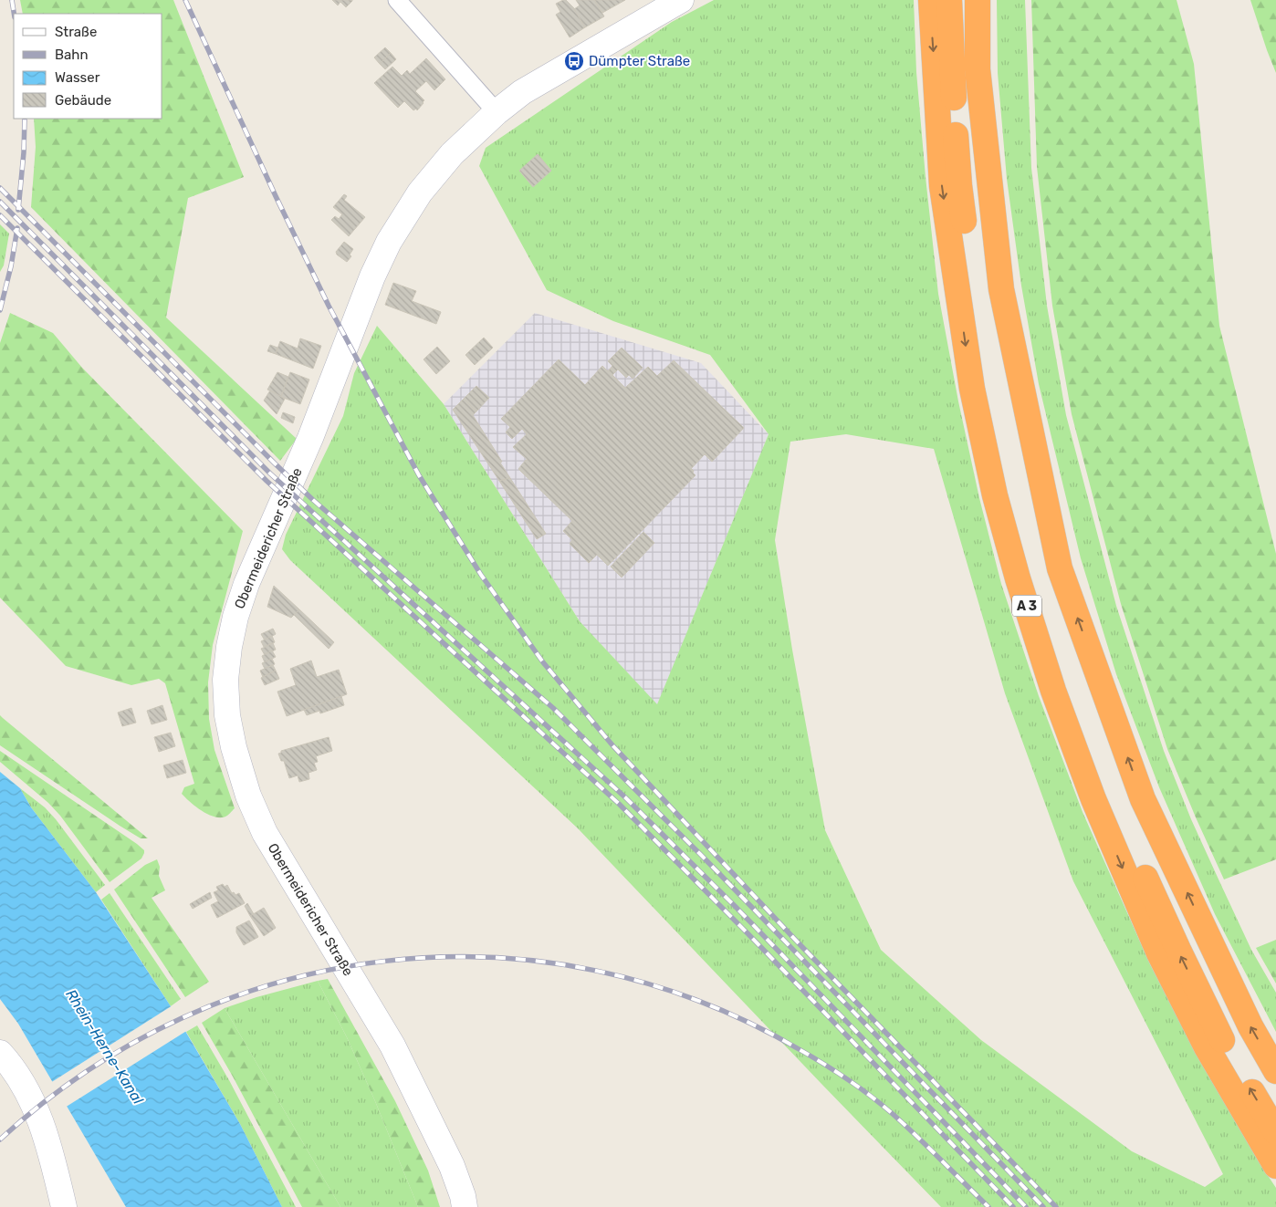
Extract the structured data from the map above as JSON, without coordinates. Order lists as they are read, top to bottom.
{
  "streets": {
    "highway": ["A 3"],
    "main road": ["Obermeidericher Straße"]
  },
  "water": ["Rhein-Herne-Kanal"],
  "places": {
    "bus stop": ["Dümpter Straße"]
  },
  "legend": [
    "Straße",
    "Bahn",
    "Wasser",
    "Gebäude"
  ]
}
